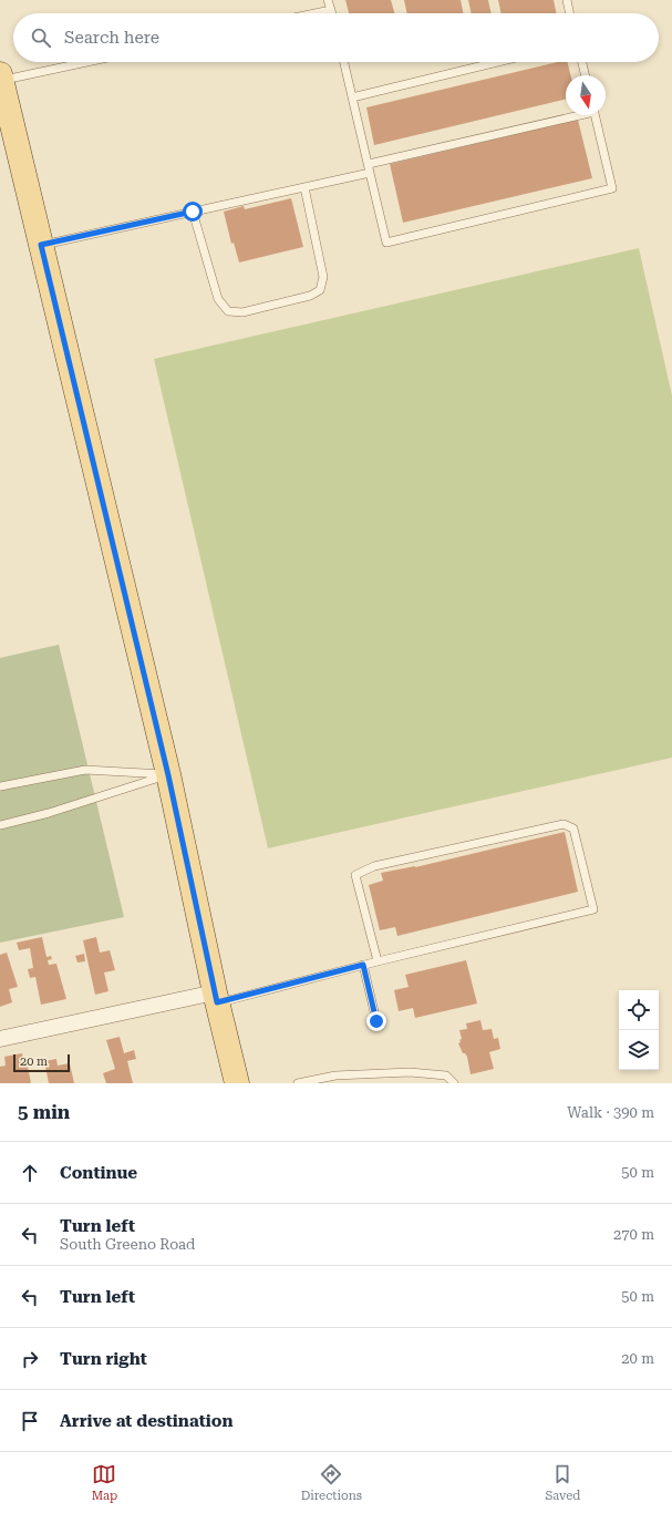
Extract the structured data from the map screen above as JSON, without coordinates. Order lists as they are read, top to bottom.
{
  "scale_bar": "20 m",
  "north": "bottom",
  "page": {
    "search": "Search here",
    "scale": "20 m",
    "heading": ["5 min", "Walk · 390 m"],
    "list": [
      ["Continue", "50 m"],
      ["Turn left", "South Greeno Road", "270 m"],
      ["Turn left", "50 m"],
      ["Turn right", "20 m"],
      "Arrive at destination"
    ],
    "nav": ["Map", "Directions", "Saved"]
  }
}
